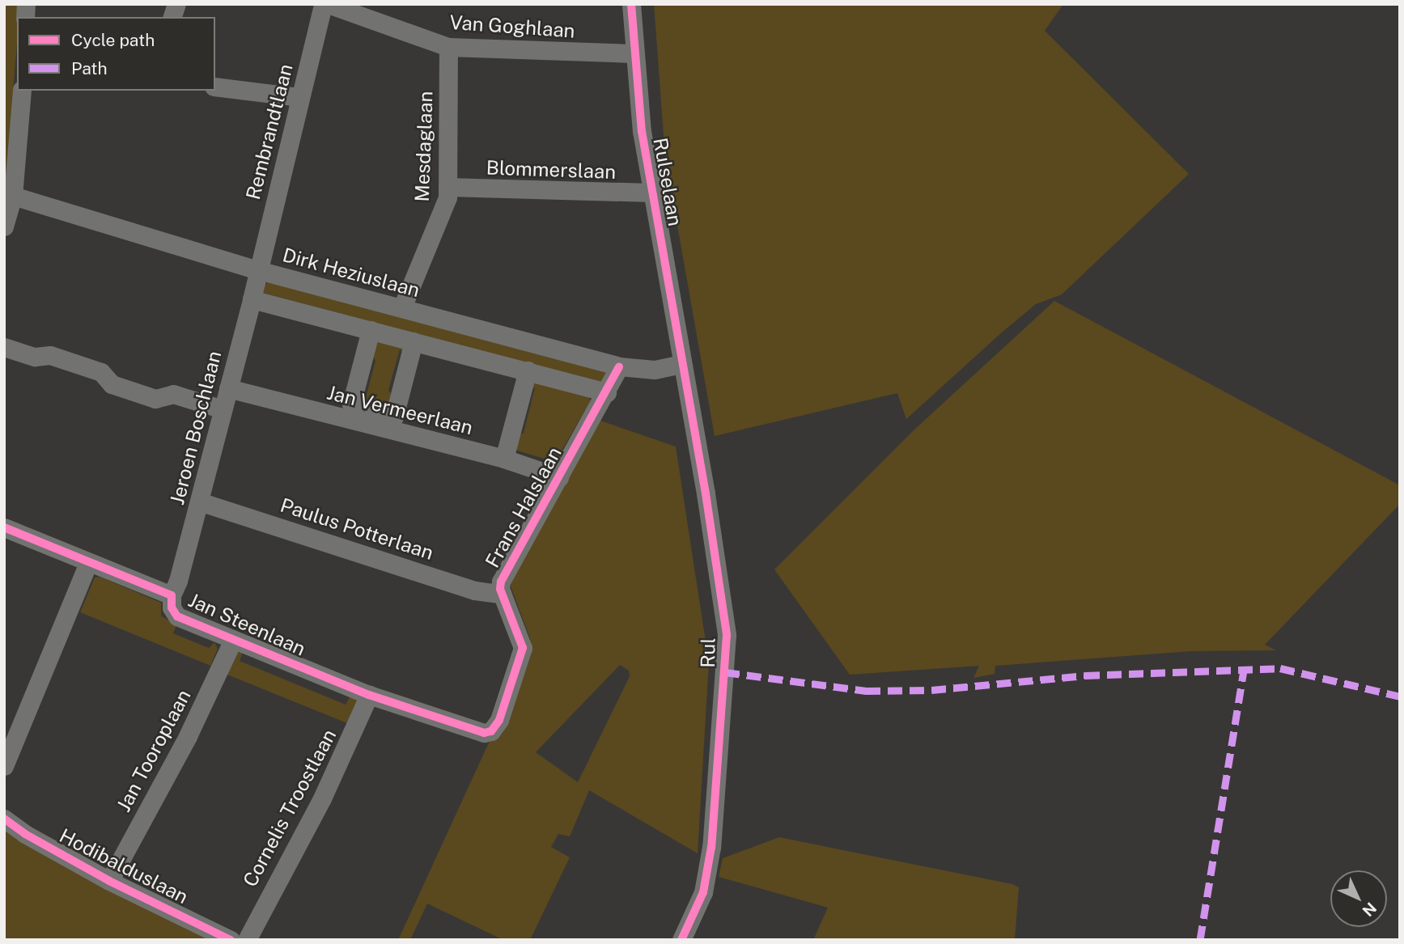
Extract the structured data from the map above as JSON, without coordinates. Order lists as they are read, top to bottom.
{
  "streets": {
    "street": [
      "Van Goghlaan",
      "Rembrandtlaan",
      "Mesdaglaan",
      "Blommerslaan",
      "Rulselaan",
      "Dirk Heziuslaan",
      "Jan Vermeerlaan",
      "Jeroen Boschlaan",
      "Frans Halslaan",
      "Paulus Potterlaan",
      "Jan Steenlaan",
      "Rul",
      "Jan Tooroplaan",
      "Cornelis Troostlaan",
      "Hodibalduslaan"
    ]
  },
  "crossings": [
    ["Van Goghlaan", "Mesdaglaan"],
    ["Van Goghlaan", "Rulselaan"],
    ["Rembrandtlaan", "Dirk Heziuslaan"],
    ["Rembrandtlaan", "Jeroen Boschlaan"],
    ["Mesdaglaan", "Blommerslaan"],
    ["Mesdaglaan", "Dirk Heziuslaan"],
    ["Blommerslaan", "Rulselaan"],
    ["Rulselaan", "Dirk Heziuslaan"],
    ["Rulselaan", "Rul"],
    ["Dirk Heziuslaan", "Jeroen Boschlaan"],
    ["Dirk Heziuslaan", "Frans Halslaan"],
    ["Dirk Heziuslaan", "Rul"],
    ["Jan Vermeerlaan", "Jeroen Boschlaan"],
    ["Jan Vermeerlaan", "Frans Halslaan"],
    ["Jeroen Boschlaan", "Paulus Potterlaan"],
    ["Jeroen Boschlaan", "Jan Steenlaan"],
    ["Frans Halslaan", "Paulus Potterlaan"],
    ["Frans Halslaan", "Jan Steenlaan"],
    ["Jan Steenlaan", "Jan Tooroplaan"],
    ["Jan Steenlaan", "Cornelis Troostlaan"],
    ["Jan Tooroplaan", "Hodibalduslaan"]
  ],
  "legend": ["Cycle path", "Path"],
  "north": "bottom right"
}
